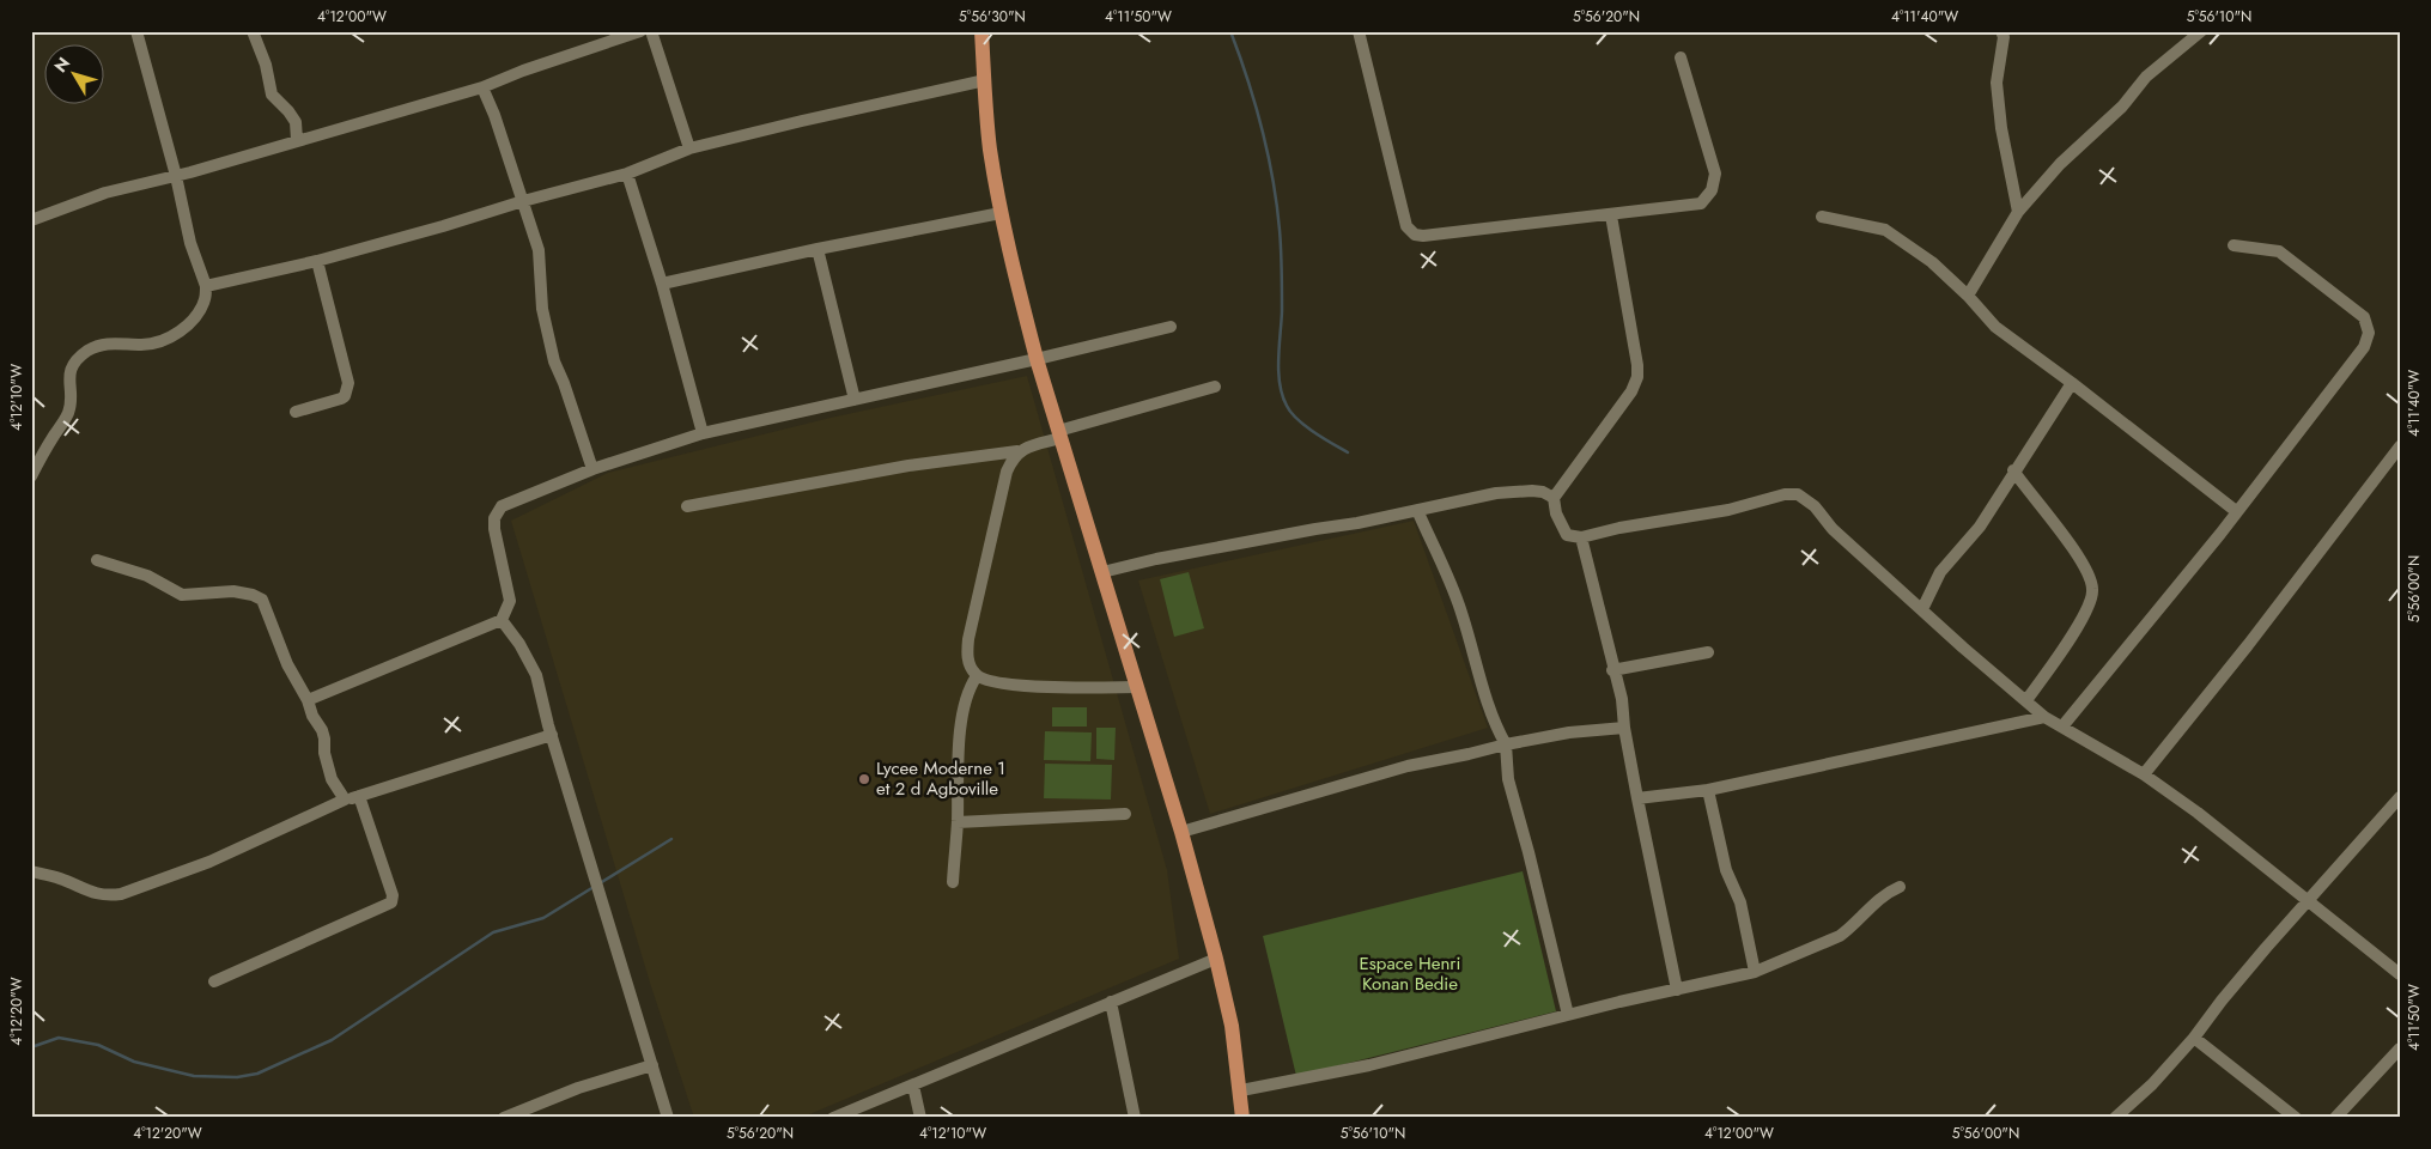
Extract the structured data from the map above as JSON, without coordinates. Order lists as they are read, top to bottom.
{
  "parks": ["Espace Henri Konan Bedie"],
  "places": ["Lycee Moderne 1 et 2 d Agboville"],
  "north": "top left",
  "coordinates": [
    "4°12'00\"W",
    "5°56'30\"N",
    "4°11'50\"W",
    "5°56'20\"N",
    "4°11'40\"W",
    "5°56'10\"N",
    "4°12'10\"W",
    "5°56'00\"N",
    "4°12'20\"W"
  ]
}
